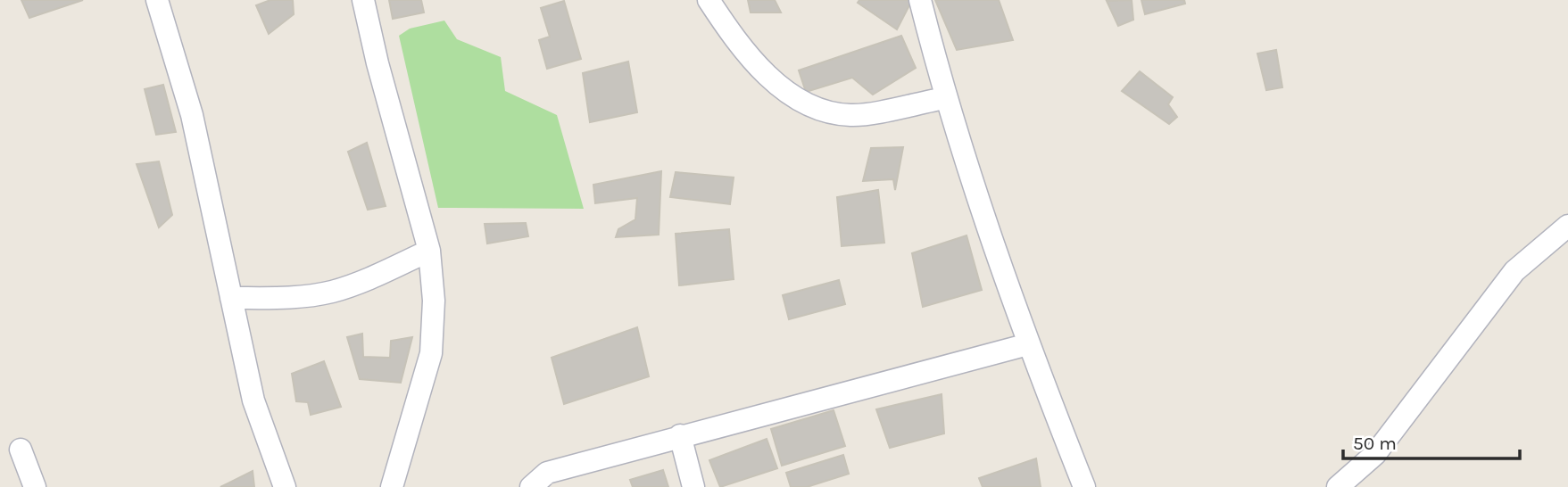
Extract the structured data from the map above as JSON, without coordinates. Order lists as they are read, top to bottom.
{
  "scale_bar": "50 m"
}
